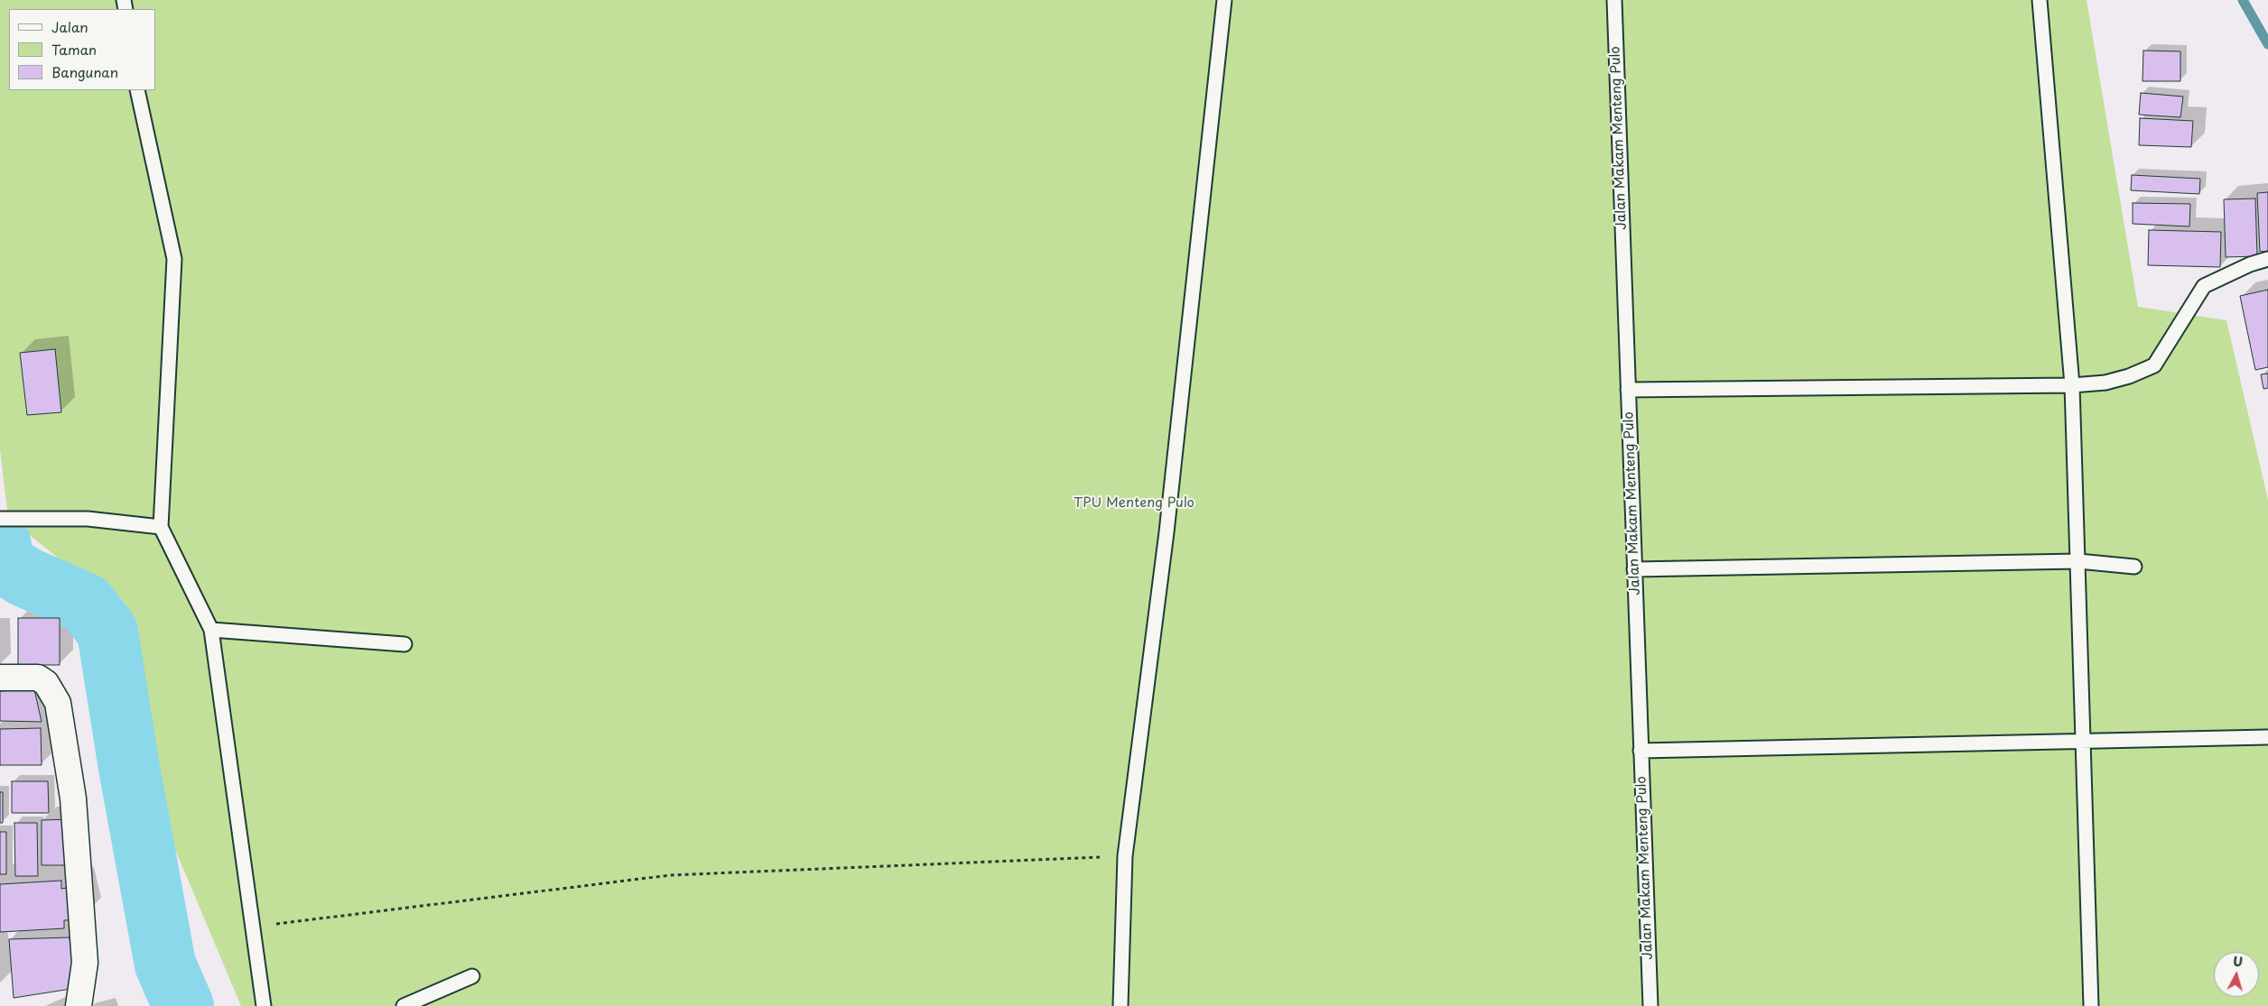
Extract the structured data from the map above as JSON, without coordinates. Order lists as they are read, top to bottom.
{
  "streets": {
    "lane": ["Jalan Makam Menteng Pulo"]
  },
  "parks": ["TPU Menteng Pulo"],
  "legend": ["Jalan", "Taman", "Bangunan"],
  "north": "top"
}
